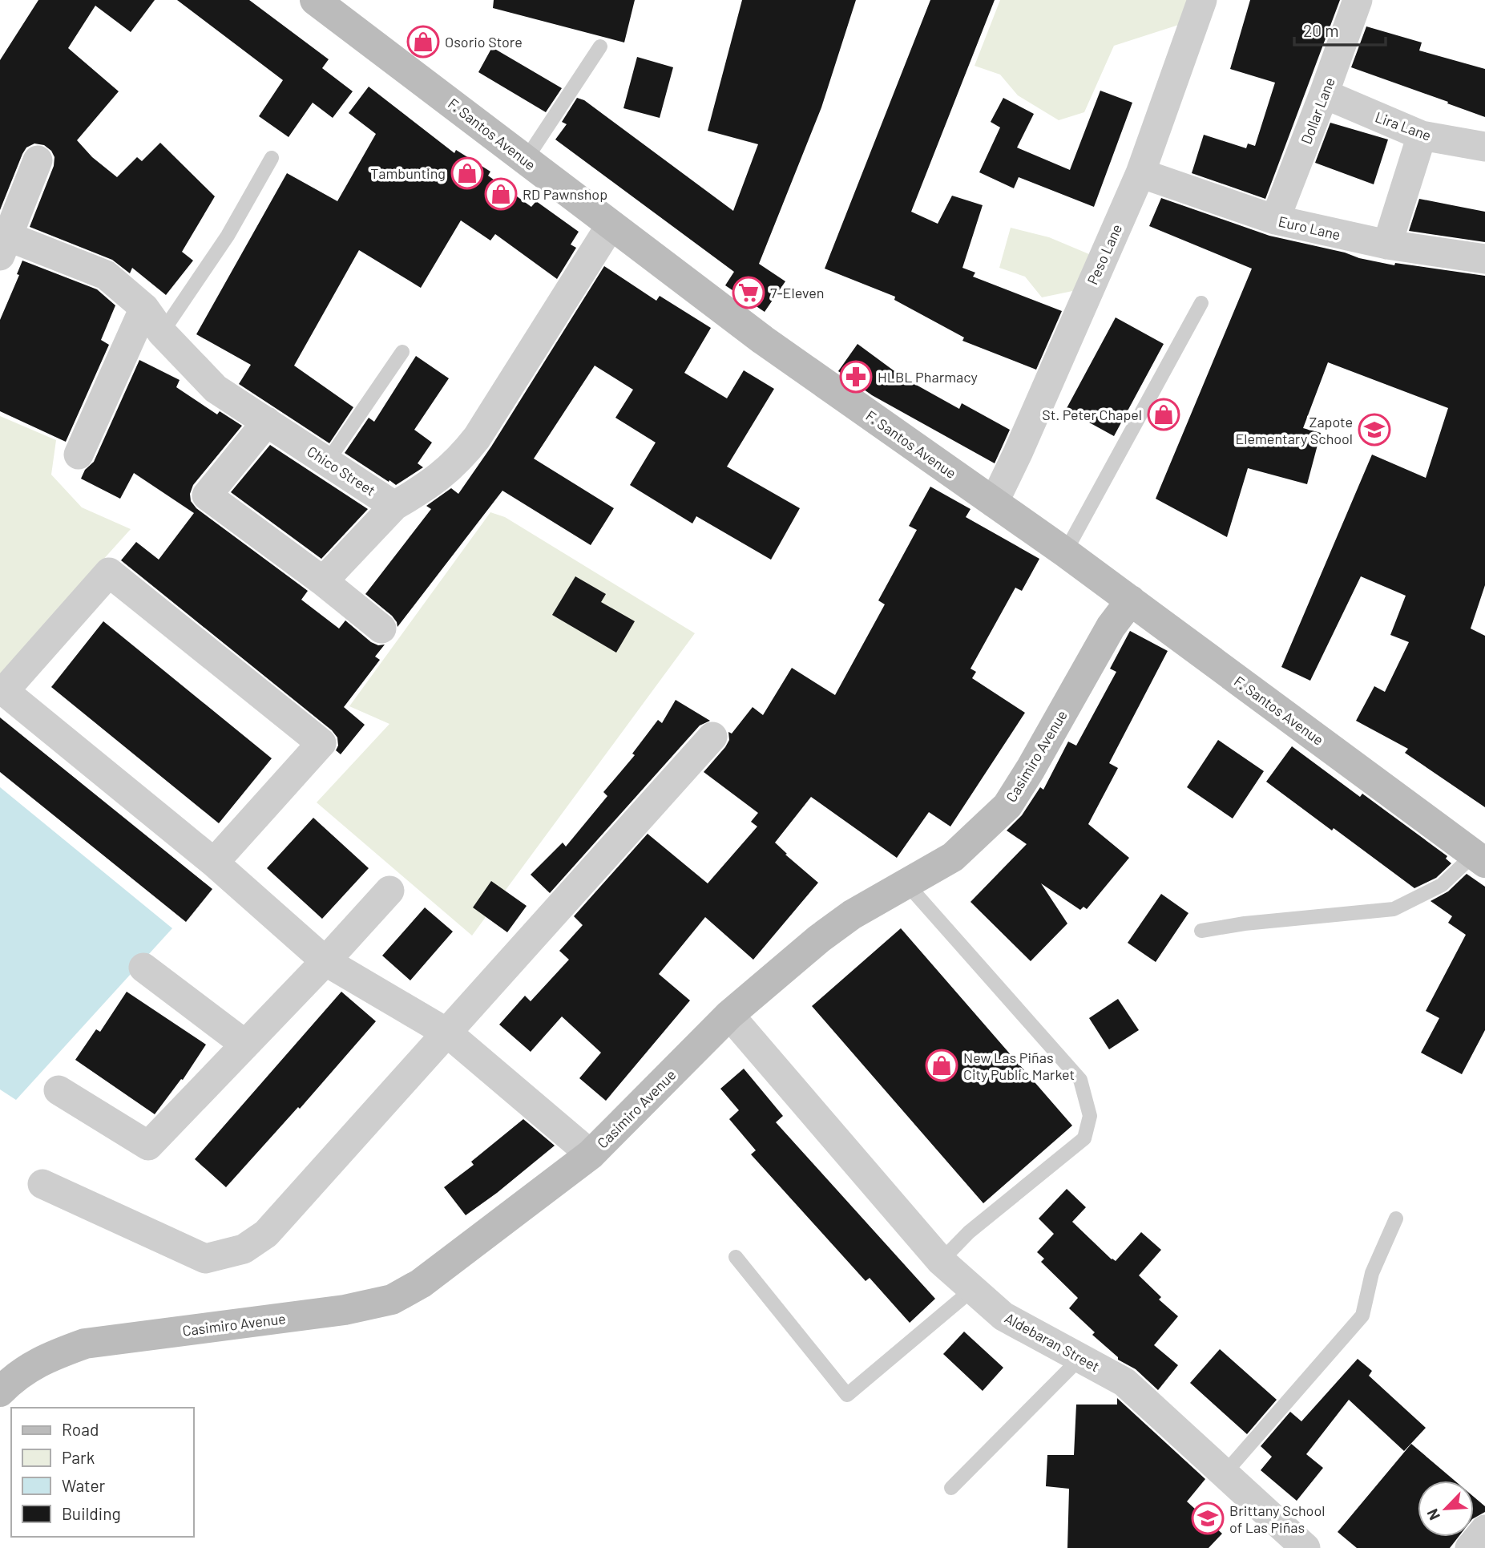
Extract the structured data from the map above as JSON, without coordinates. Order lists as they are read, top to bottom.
{
  "streets": {
    "street": [
      "Dollar Lane",
      "Lira Lane",
      "F. Santos Avenue",
      "Euro Lane",
      "Peso Lane",
      "Chico Street",
      "Casimiro Avenue",
      "Aldebaran Street"
    ]
  },
  "crossings": [
    ["Dollar Lane", "Lira Lane"],
    ["Dollar Lane", "Euro Lane"],
    ["F. Santos Avenue", "Peso Lane"],
    ["F. Santos Avenue", "Casimiro Avenue"],
    ["Euro Lane", "Peso Lane"],
    ["Casimiro Avenue", "Aldebaran Street"]
  ],
  "places": {
    "shop": [
      "Osorio Store",
      "Tambunting",
      "RD Pawnshop",
      "St. Peter Chapel",
      "New Las Piñas City Public Market"
    ],
    "supermarket": ["7-Eleven"],
    "pharmacy": ["HLBL Pharmacy"],
    "school or university": ["Zapote Elementary School", "Brittany School of Las Piñas"]
  },
  "legend": [
    "Road",
    "Park",
    "Water",
    "Building"
  ],
  "scale_bar": "20 m",
  "north": "bottom left"
}
